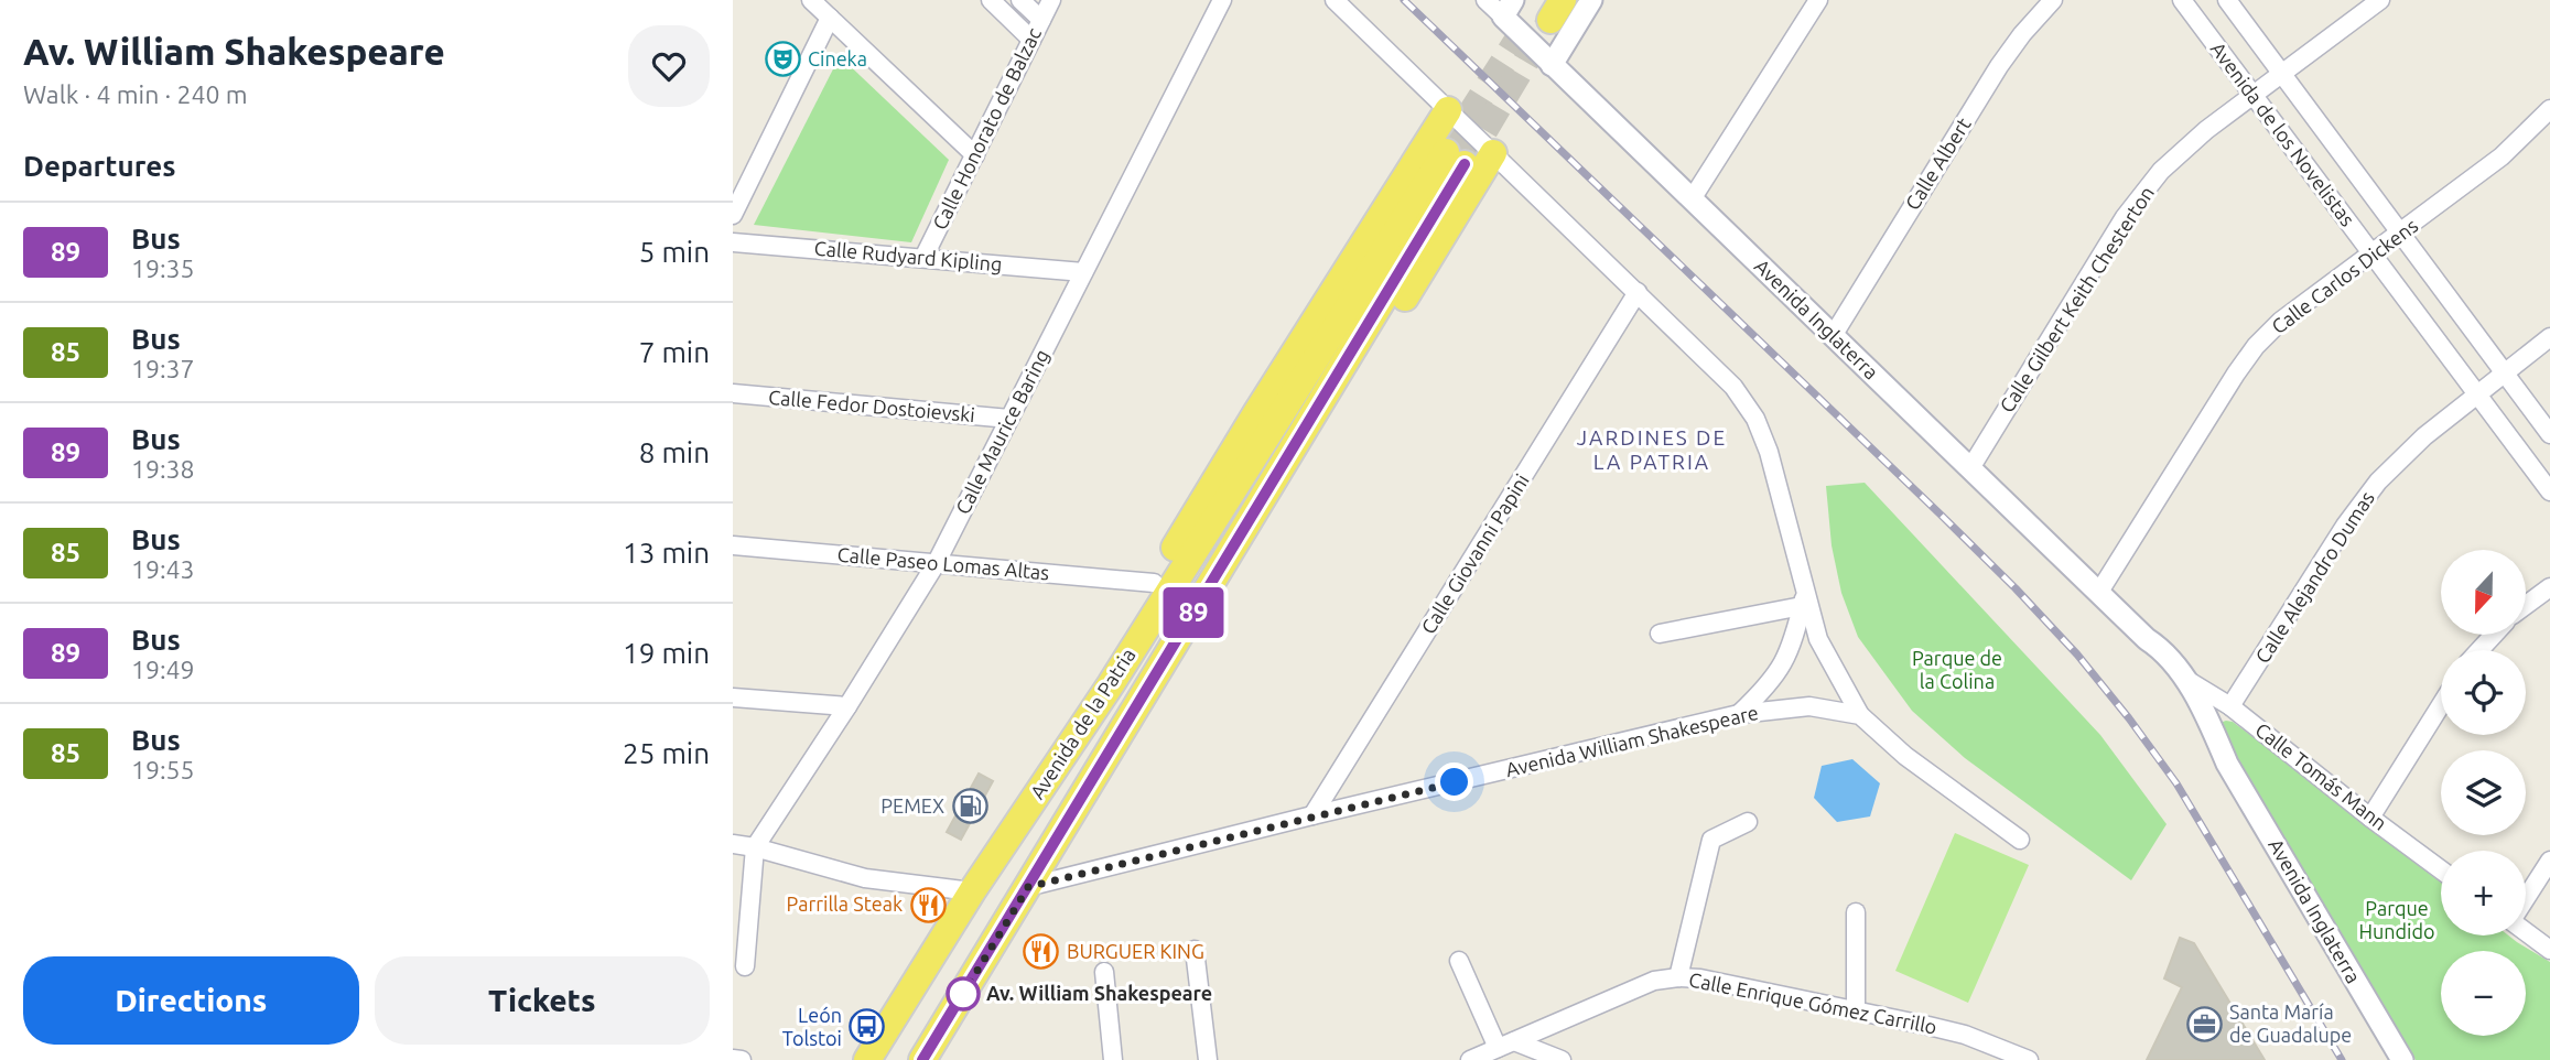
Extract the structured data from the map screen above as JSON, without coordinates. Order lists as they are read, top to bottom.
{
  "streets": {
    "main road": ["Avenida de la Patria"],
    "street": [
      "Calle Honorato de Balzac",
      "Avenida de los Novelistas",
      "Calle Albert",
      "Calle Rudyard Kipling",
      "Calle Carlos Dickens",
      "Calle Gilbert Keith Chesterton",
      "Avenida Inglaterra",
      "Calle Fedor Dostoievski",
      "Calle Maurice Baring",
      "Calle Giovanni Papini",
      "Calle Paseo Lomas Altas",
      "Calle Alejandro Dumas",
      "Avenida William Shakespeare",
      "Calle Tomás Mann",
      "Calle Enrique Gómez Carrillo"
    ]
  },
  "crossings": [
    ["Calle Honorato de Balzac", "Calle Rudyard Kipling"],
    ["Avenida de los Novelistas", "Calle Carlos Dickens"],
    ["Avenida de los Novelistas", "Calle Gilbert Keith Chesterton"],
    ["Avenida de los Novelistas", "Calle Alejandro Dumas"],
    ["Calle Albert", "Avenida Inglaterra"],
    ["Calle Rudyard Kipling", "Calle Maurice Baring"],
    ["Calle Carlos Dickens", "Avenida Inglaterra"],
    ["Calle Gilbert Keith Chesterton", "Avenida Inglaterra"],
    ["Avenida Inglaterra", "Calle Tomás Mann"],
    ["Calle Fedor Dostoievski", "Calle Maurice Baring"],
    ["Calle Maurice Baring", "Calle Paseo Lomas Altas"],
    ["Calle Giovanni Papini", "Avenida William Shakespeare"],
    ["Calle Alejandro Dumas", "Calle Tomás Mann"],
    ["Avenida de la Patria", "Avenida William Shakespeare"]
  ],
  "districts": ["JARDINES DE LA PATRIA"],
  "parks": ["Parque de la Colina", "Parque Hundido"],
  "places": {
    "theatre": ["Cineka"],
    "fuel station": ["PEMEX"],
    "restaurant": ["Parrilla Steak", "BURGUER KING"],
    "other": ["Av. William Shakespeare"],
    "office": ["Santa María de Guadalupe"],
    "bus stop": ["León Tolstoi"]
  },
  "lines": ["bus line 89"],
  "north": "bottom",
  "page": {
    "heading": [
      ["Av. William Shakespeare", "Walk · 4 min · 240 m"],
      "Departures"
    ],
    "on_map": "89",
    "list": [
      {
        "mark": "89",
        "name": "Bus",
        "note": "19:35",
        "value": "5 min"
      },
      {
        "mark": "85",
        "name": "Bus",
        "note": "19:37",
        "value": "7 min"
      },
      {
        "mark": "89",
        "name": "Bus",
        "note": "19:38",
        "value": "8 min"
      },
      {
        "mark": "85",
        "name": "Bus",
        "note": "19:43",
        "value": "13 min"
      },
      {
        "mark": "89",
        "name": "Bus",
        "note": "19:49",
        "value": "19 min"
      },
      {
        "mark": "85",
        "name": "Bus",
        "note": "19:55",
        "value": "25 min"
      }
    ],
    "map_buttons": ["+", "−"],
    "buttons": ["Directions", "Tickets"]
  }
}
